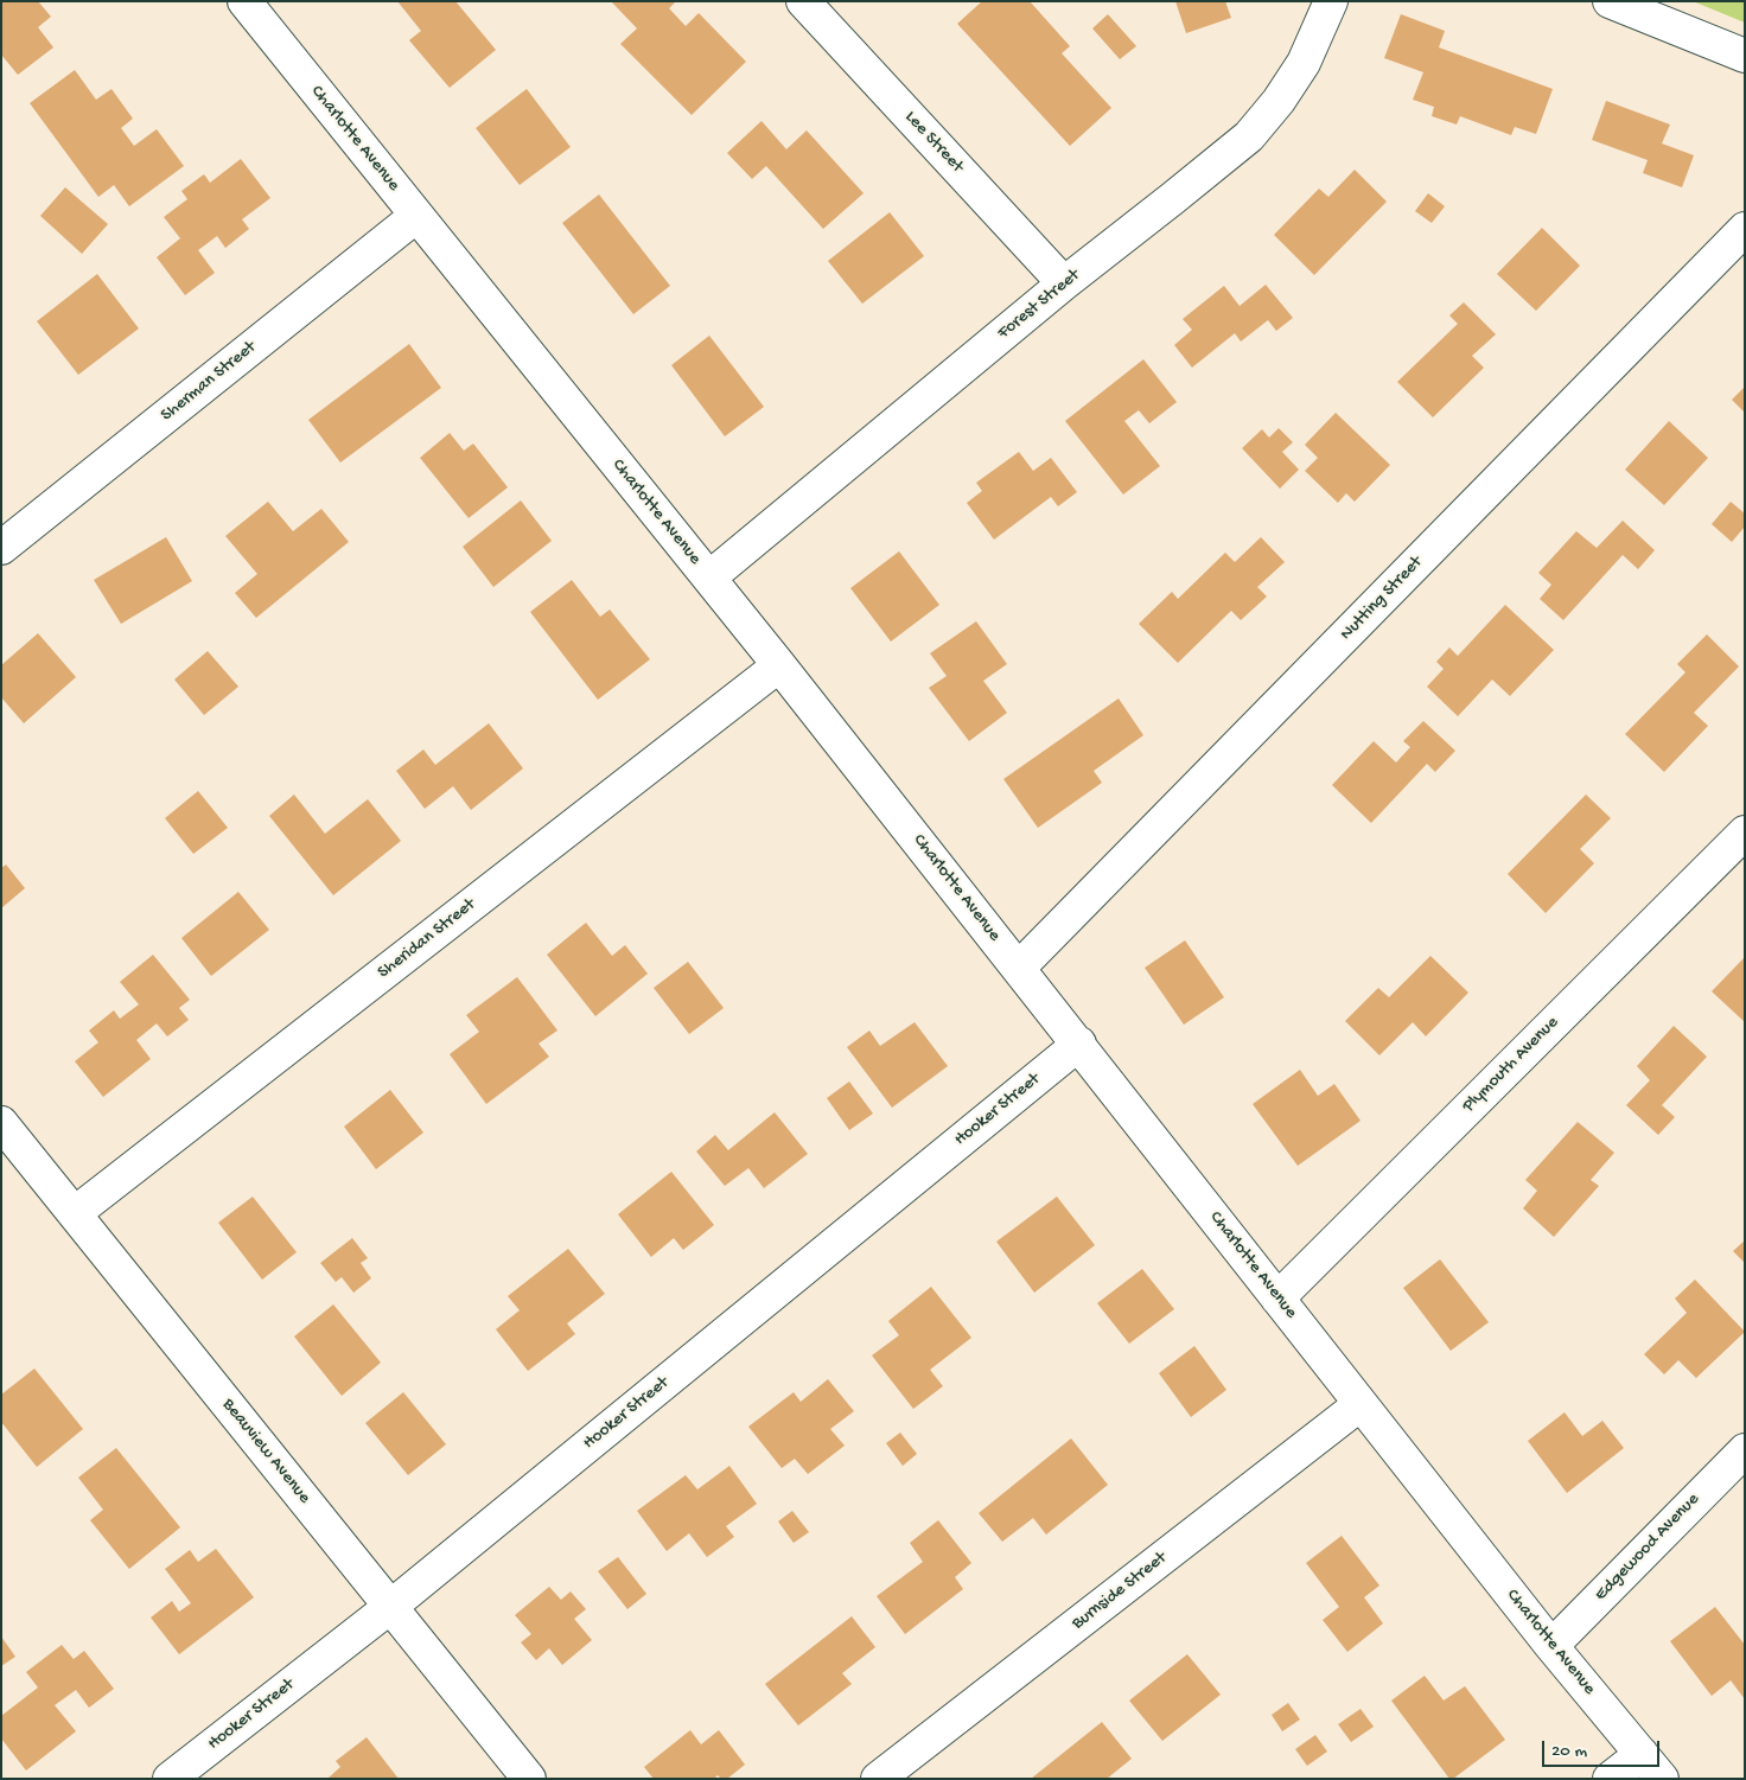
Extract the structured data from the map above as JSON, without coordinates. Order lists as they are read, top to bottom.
{
  "streets": {
    "street": [
      "Charlotte Avenue",
      "Lee Street",
      "Forest Street",
      "Sherman Street",
      "Nutting Street",
      "Sheridan Street",
      "Plymouth Avenue",
      "Hooker Street",
      "Beauview Avenue",
      "Edgewood Avenue",
      "Burnside Street"
    ]
  },
  "crossings": [
    ["Charlotte Avenue", "Forest Street"],
    ["Charlotte Avenue", "Sherman Street"],
    ["Charlotte Avenue", "Nutting Street"],
    ["Charlotte Avenue", "Sheridan Street"],
    ["Charlotte Avenue", "Plymouth Avenue"],
    ["Charlotte Avenue", "Hooker Street"],
    ["Charlotte Avenue", "Edgewood Avenue"],
    ["Charlotte Avenue", "Burnside Street"],
    ["Lee Street", "Forest Street"],
    ["Sheridan Street", "Beauview Avenue"],
    ["Hooker Street", "Beauview Avenue"]
  ],
  "scale_bar": "20 m"
}
